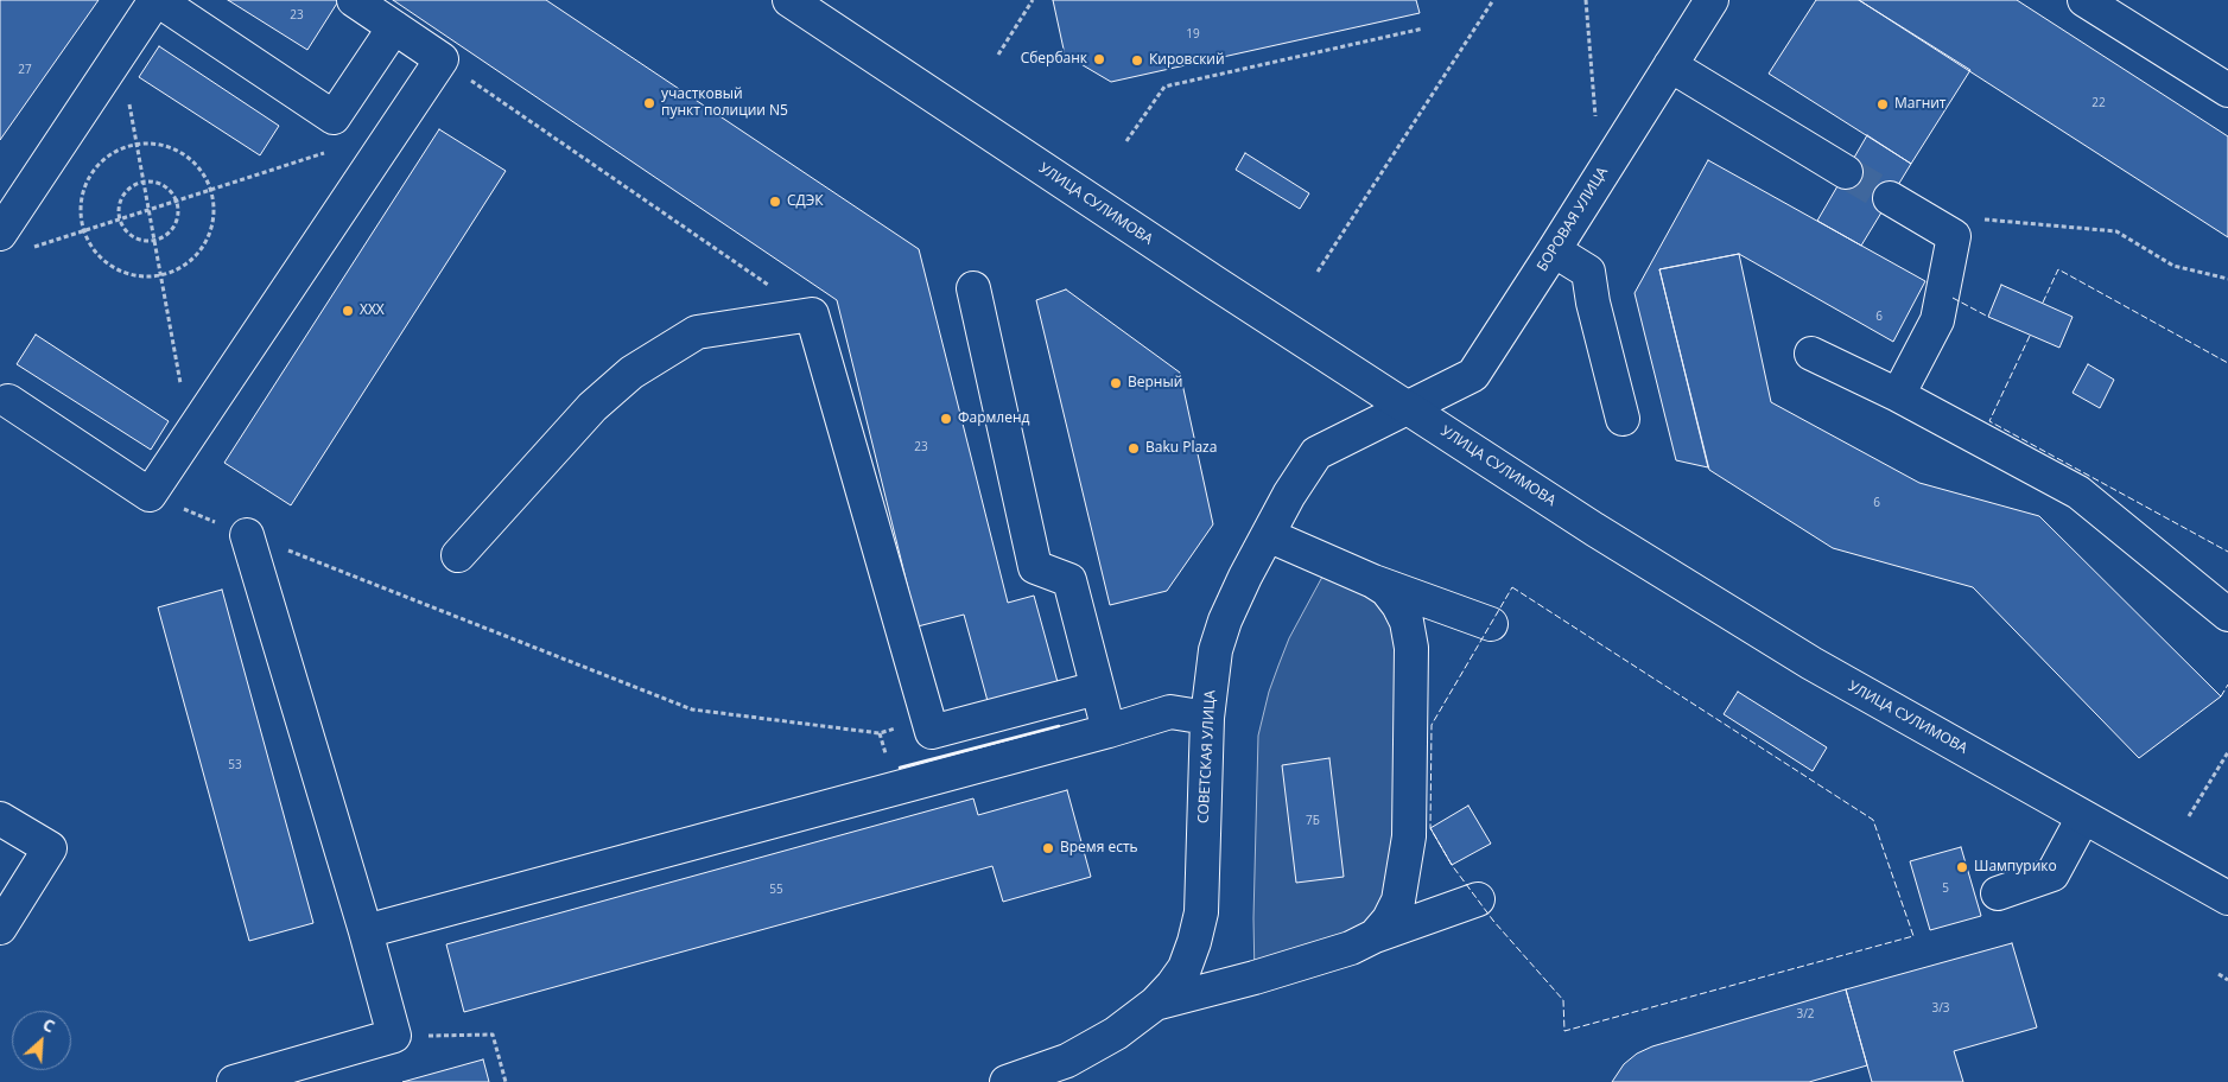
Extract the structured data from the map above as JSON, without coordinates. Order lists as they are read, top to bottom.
{
  "streets": {
    "main road": ["УЛИЦА СУЛИМОВА", "БОРОВАЯ УЛИЦА", "СОВЕТСКАЯ УЛИЦА"]
  },
  "crossings": [
    ["УЛИЦА СУЛИМОВА", "БОРОВАЯ УЛИЦА"],
    ["УЛИЦА СУЛИМОВА", "СОВЕТСКАЯ УЛИЦА"],
    ["БОРОВАЯ УЛИЦА", "СОВЕТСКАЯ УЛИЦА"]
  ],
  "places": [
    "Сбербанк",
    "Кировский",
    "участковый пункт полиции N5",
    "Магнит",
    "СДЭК",
    "XXX",
    "Верный",
    "Фармленд",
    "Baku Plaza",
    "Время есть",
    "Шампурико"
  ],
  "house_numbers": [
    "23",
    "19",
    "27",
    "22",
    "6",
    "23",
    "6",
    "53",
    "7Б",
    "5",
    "55",
    "3/3",
    "3/2"
  ],
  "north": "top right"
}
